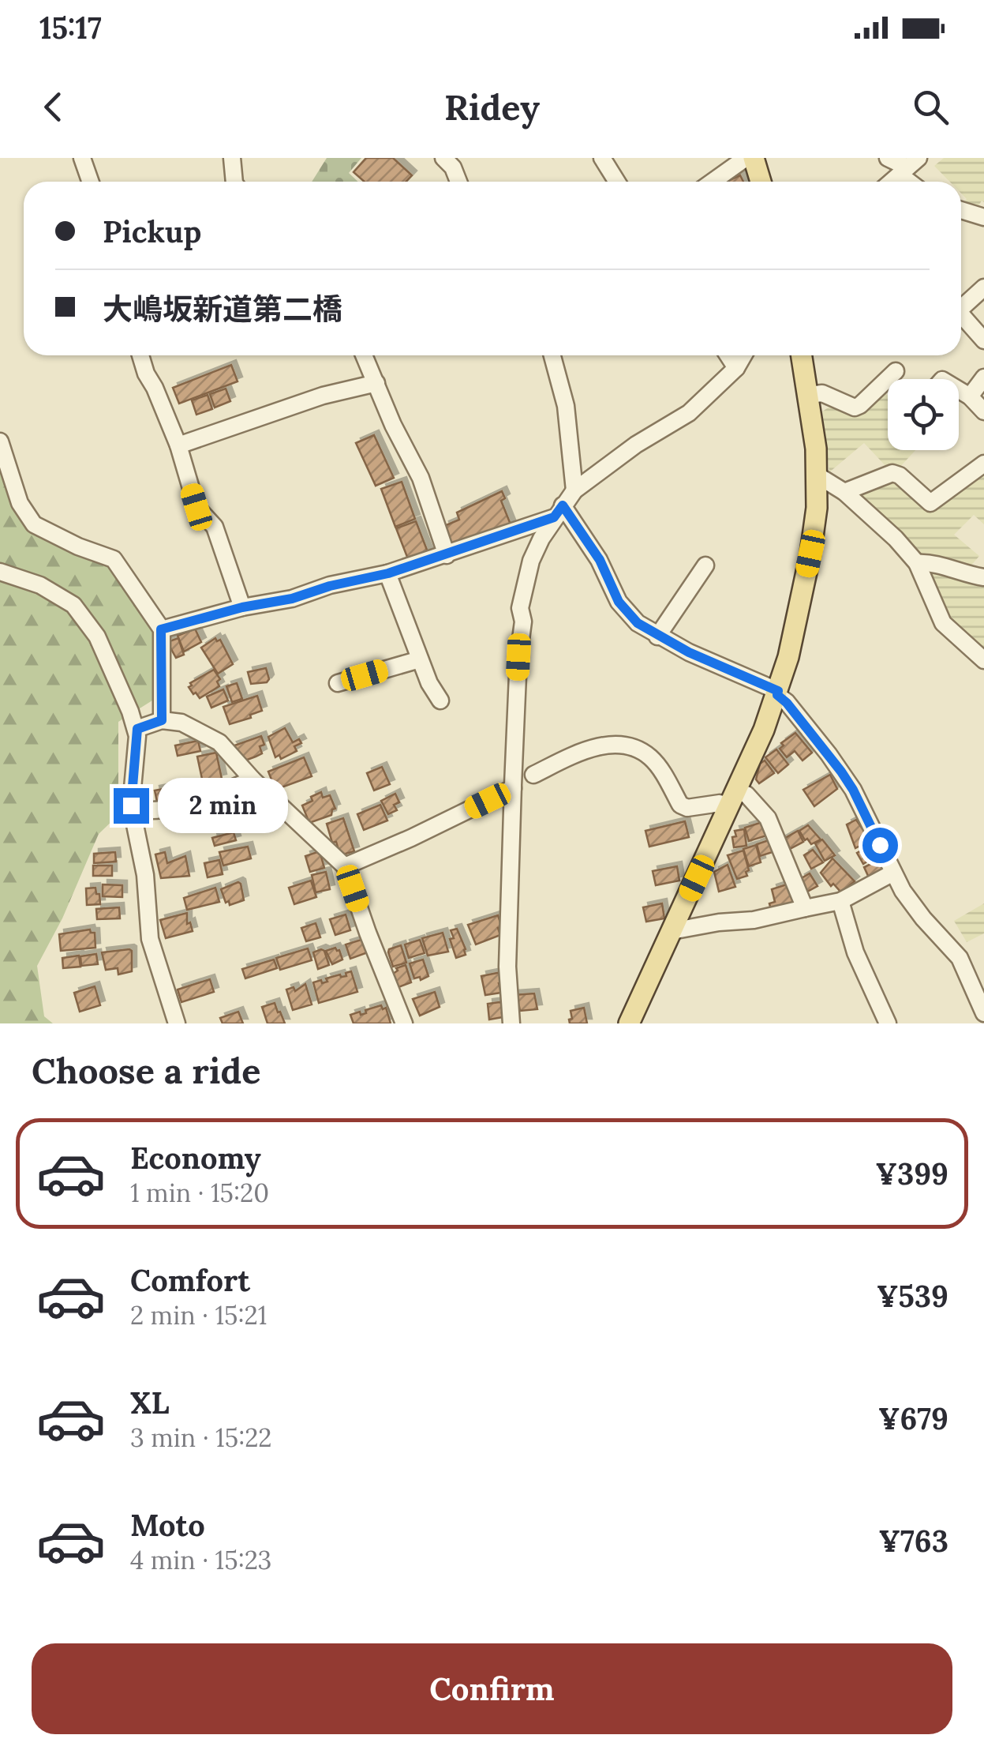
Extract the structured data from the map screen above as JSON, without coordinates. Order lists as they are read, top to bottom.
{
  "page": {
    "status": "15:17",
    "header": "Ridey",
    "banner": ["Pickup", "大嶋坂新道第二橋"],
    "bubble": "2 min",
    "heading": "Choose a ride",
    "list": [
      {
        "name": "Economy",
        "note": "1 min · 15:20",
        "value": "¥399"
      },
      {
        "name": "Comfort",
        "note": "2 min · 15:21",
        "value": "¥539"
      },
      {
        "name": "XL",
        "note": "3 min · 15:22",
        "value": "¥679"
      },
      {
        "name": "Moto",
        "note": "4 min · 15:23",
        "value": "¥763"
      }
    ],
    "buttons": "Confirm"
  }
}
